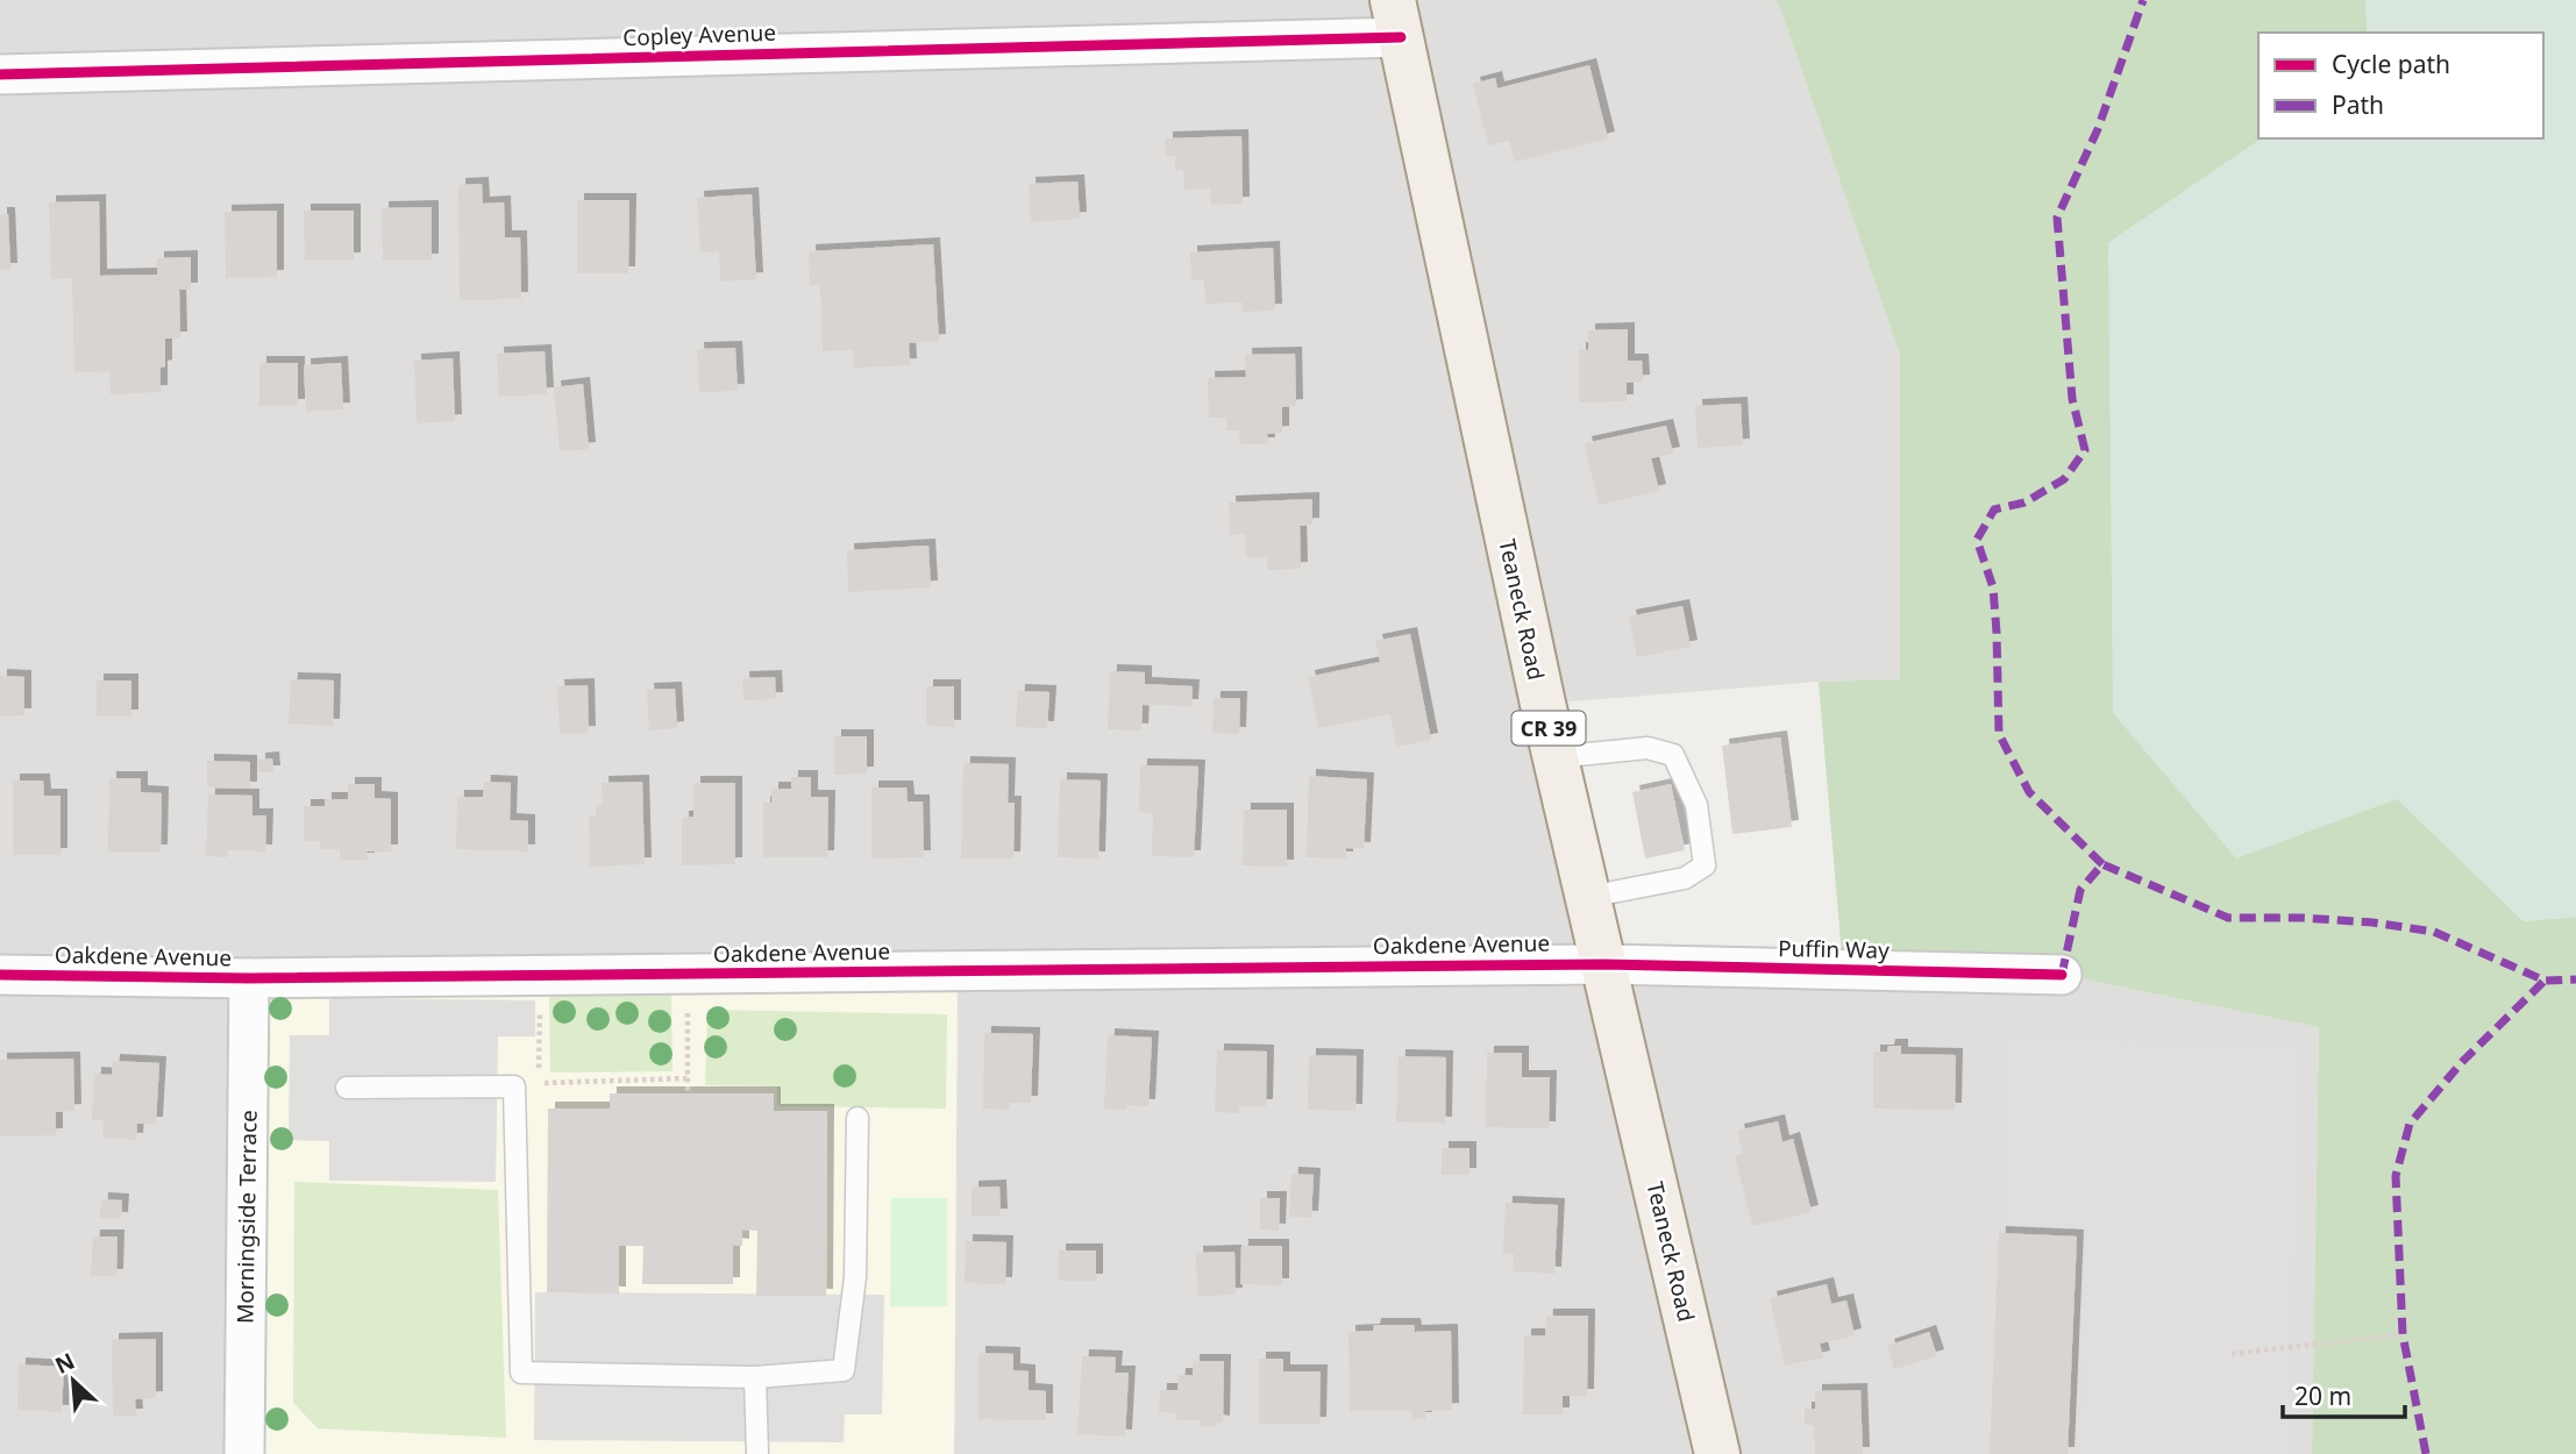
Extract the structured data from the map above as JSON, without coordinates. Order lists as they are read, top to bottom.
{
  "streets": {
    "main road": ["Teaneck Road", "CR 39"],
    "street": [
      "Copley Avenue",
      "Oakdene Avenue",
      "Puffin Way",
      "Morningside Terrace"
    ]
  },
  "crossings": [
    ["Copley Avenue", "Teaneck Road"],
    ["Teaneck Road", "Oakdene Avenue"],
    ["Teaneck Road", "Puffin Way"],
    ["Oakdene Avenue", "Puffin Way"],
    ["Oakdene Avenue", "Morningside Terrace"]
  ],
  "legend": ["Cycle path", "Path"],
  "scale_bar": "20 m",
  "north": "top left"
}
